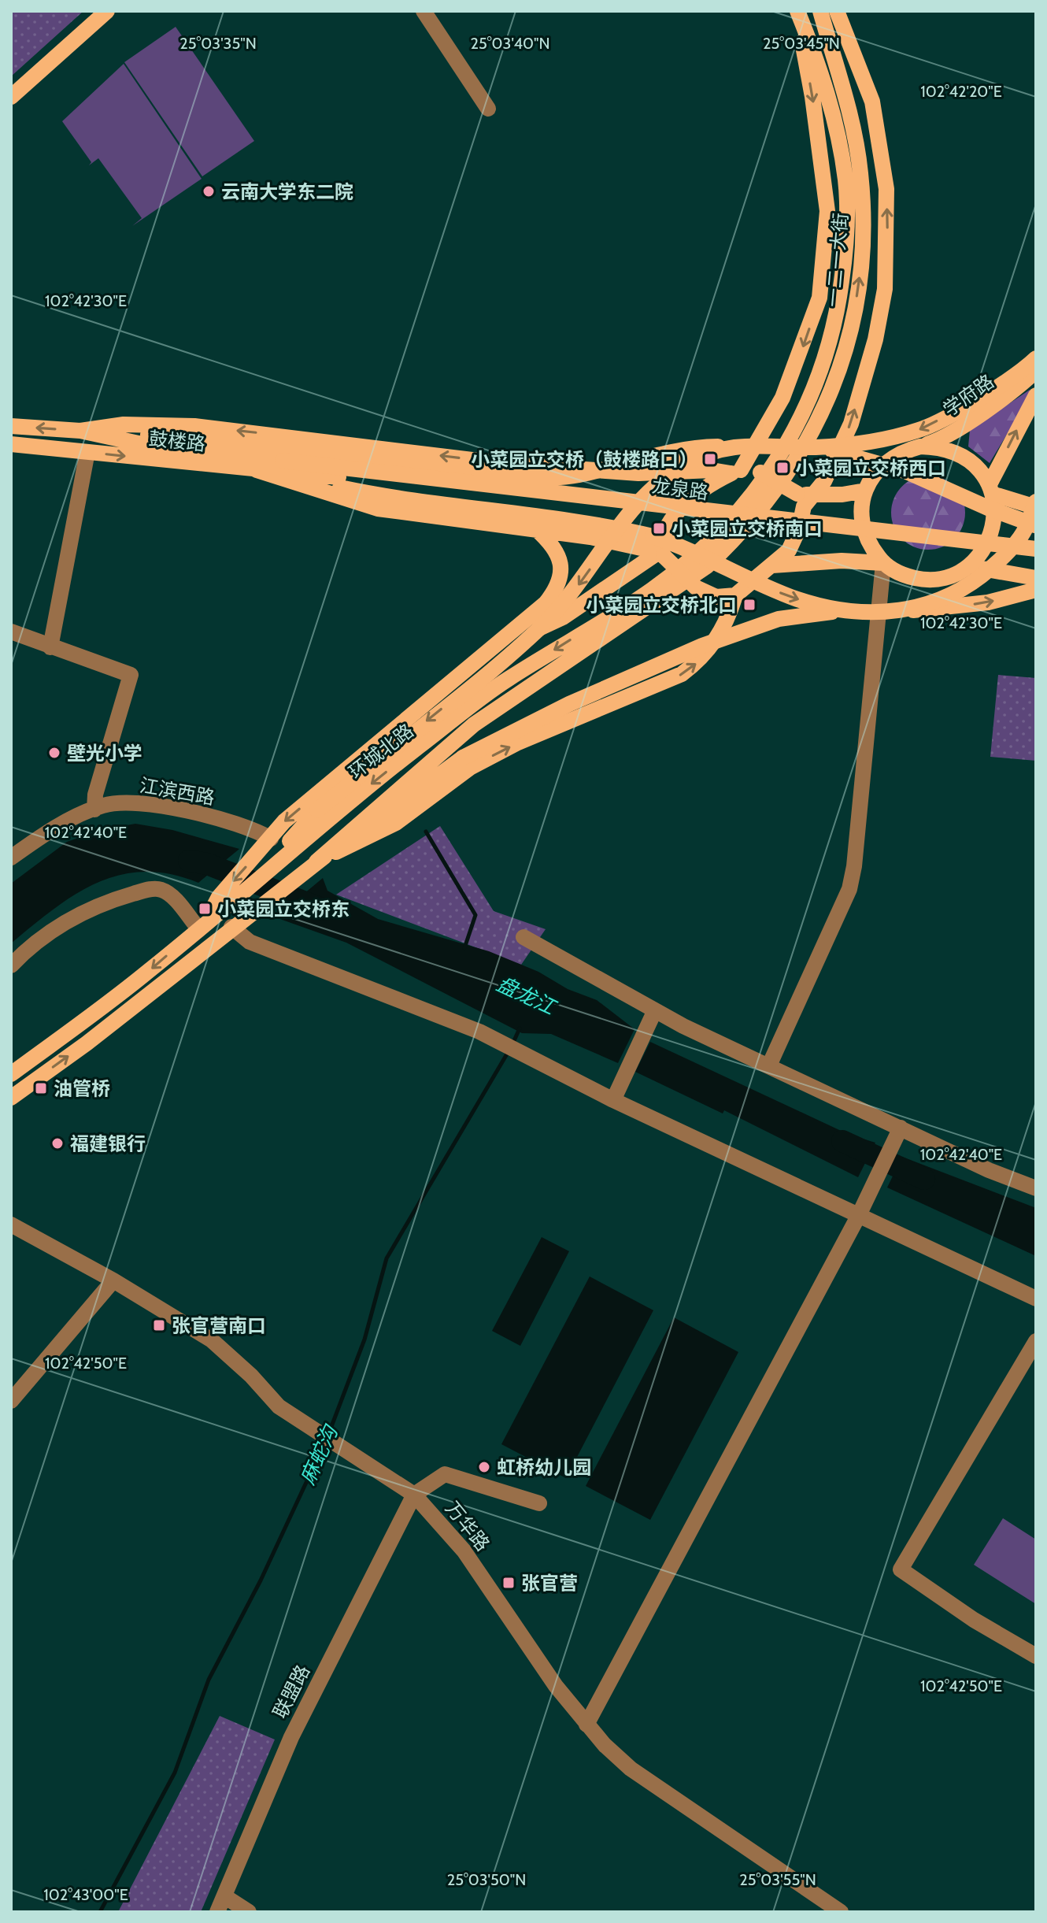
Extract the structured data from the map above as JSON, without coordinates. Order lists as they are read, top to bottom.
{
  "streets": {
    "main road": [
      "一二一大街",
      "学府路",
      "鼓楼路",
      "龙泉路",
      "环城北路"
    ],
    "street": ["江滨西路", "万华路", "联盟路"]
  },
  "crossings": [
    ["一二一大街", "环城北路"],
    ["鼓楼路", "龙泉路"],
    ["万华路", "联盟路"]
  ],
  "water": ["盘龙江", "麻蛇沟"],
  "places": {
    "other": [
      "云南大学东二院",
      "壁光小学",
      "福建银行",
      "虹桥幼儿园"
    ],
    "transit": [
      "小菜园立交桥（鼓楼路口）",
      "小菜园立交桥西口",
      "小菜园立交桥南口",
      "小菜园立交桥北口",
      "小菜园立交桥东",
      "油管桥",
      "张官营南口",
      "张官营"
    ]
  },
  "coordinates": [
    "25°03'35\"N",
    "25°03'40\"N",
    "25°03'45\"N",
    "102°42'20\"E",
    "102°42'30\"E",
    "102°42'40\"E",
    "102°42'50\"E",
    "25°03'50\"N",
    "25°03'55\"N",
    "102°43'00\"E"
  ]
}
